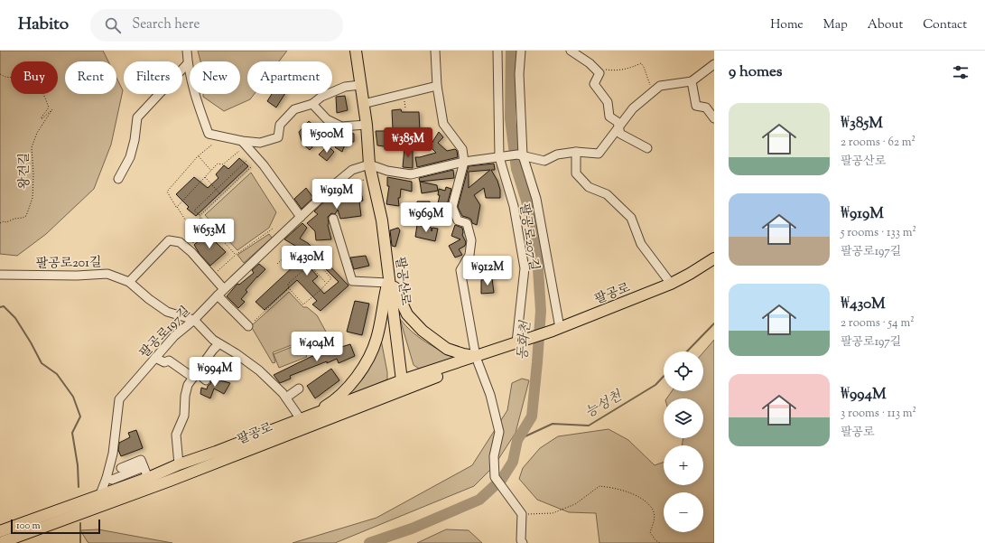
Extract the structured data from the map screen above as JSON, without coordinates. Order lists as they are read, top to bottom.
{
  "streets": {
    "main road": ["팔공산로", "팔공로"],
    "street": ["팔공로207길", "팔공로201길", "팔공로197길"],
    "path": ["왕건길"]
  },
  "crossings": [
    ["팔공로207길", "팔공로"],
    ["팔공로201길", "팔공로"],
    ["팔공로201길", "팔공로197길"],
    ["팔공산로", "팔공로"],
    ["팔공산로", "팔공로197길"],
    ["팔공로", "팔공로197길"]
  ],
  "water": ["동화천", "능성천"],
  "scale_bar": "100 m",
  "page": {
    "header": "Habito",
    "search": "Search here",
    "nav": [
      "Home",
      "Map",
      "About",
      "Contact"
    ],
    "heading": "9 homes",
    "chip": [
      "Buy",
      "Rent",
      "Filters",
      "New",
      "Apartment"
    ],
    "list": [
      {
        "name": "₩385M",
        "note": "2 rooms · 62 m² · 팔공산로"
      },
      {
        "name": "₩919M",
        "note": "5 rooms · 133 m² · 팔공로197길"
      },
      {
        "name": "₩430M",
        "note": "2 rooms · 54 m² · 팔공로197길"
      },
      {
        "name": "₩994M",
        "note": "3 rooms · 113 m² · 팔공로"
      }
    ],
    "price": [
      "₩500M",
      "₩385M",
      "₩919M",
      "₩969M",
      "₩653M",
      "₩430M",
      "₩912M",
      "₩404M",
      "₩994M"
    ],
    "map_buttons": ["+", "−"],
    "scale": "100 m"
  }
}
